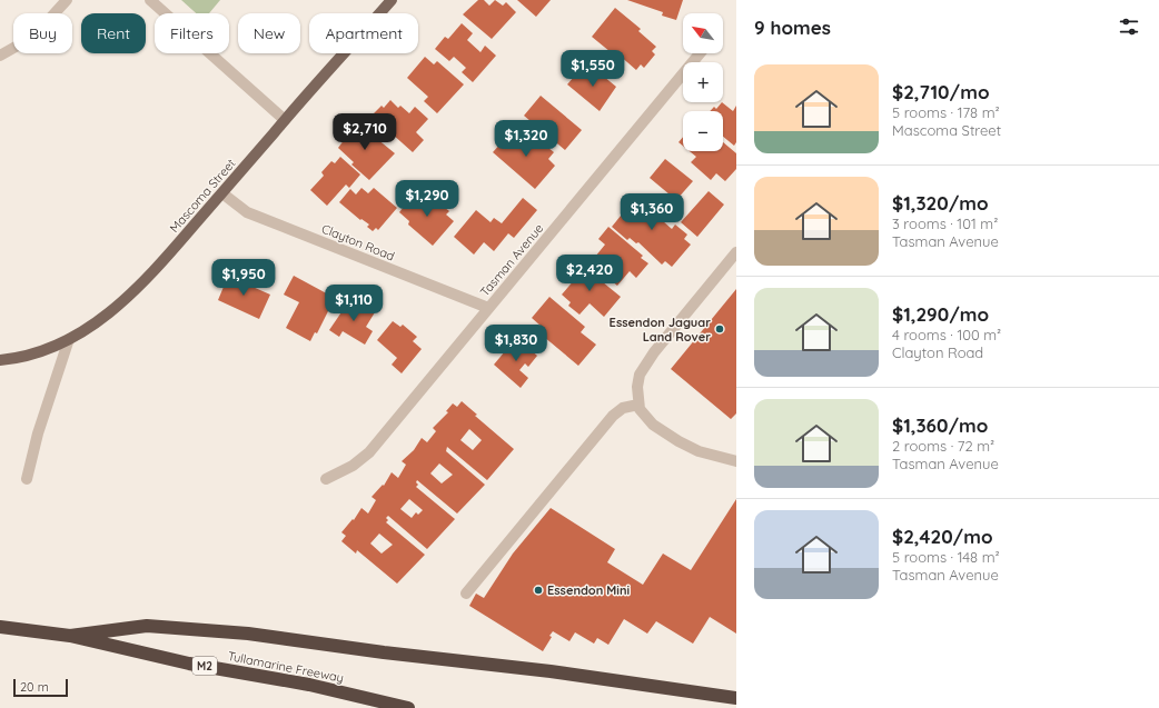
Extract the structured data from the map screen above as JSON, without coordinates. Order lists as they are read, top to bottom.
{
  "streets": {
    "highway": ["M2", "Tullamarine Freeway"],
    "main road": ["Mascoma Street"],
    "street": ["Clayton Road", "Tasman Avenue"]
  },
  "crossings": [
    ["Mascoma Street", "Clayton Road"],
    ["Clayton Road", "Tasman Avenue"]
  ],
  "places": ["Essendon Jaguar Land Rover", "Essendon Mini"],
  "scale_bar": "20 m",
  "north": "top left",
  "page": {
    "heading": "9 homes",
    "map_buttons": ["+", "−"],
    "chip": [
      "Buy",
      "Rent",
      "Filters",
      "New",
      "Apartment"
    ],
    "price": [
      "$1,550",
      "$2,710",
      "$1,320",
      "$1,290",
      "$1,360",
      "$2,420",
      "$1,950",
      "$1,110",
      "$1,830"
    ],
    "list": [
      {
        "name": "$2,710/mo",
        "note": "5 rooms · 178 m² · Mascoma Street"
      },
      {
        "name": "$1,320/mo",
        "note": "3 rooms · 101 m² · Tasman Avenue"
      },
      {
        "name": "$1,290/mo",
        "note": "4 rooms · 100 m² · Clayton Road"
      },
      {
        "name": "$1,360/mo",
        "note": "2 rooms · 72 m² · Tasman Avenue"
      },
      {
        "name": "$2,420/mo",
        "note": "5 rooms · 148 m² · Tasman Avenue"
      }
    ],
    "scale": "20 m"
  }
}
